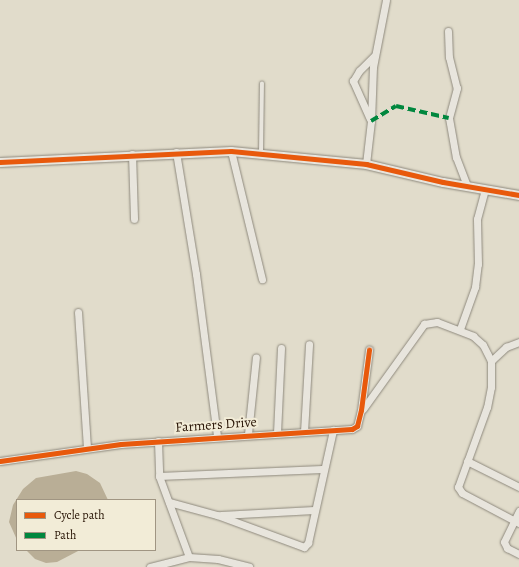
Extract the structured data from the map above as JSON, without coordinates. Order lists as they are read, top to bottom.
{
  "streets": {
    "street": ["Farmers Drive"]
  },
  "legend": ["Cycle path", "Path"]
}
